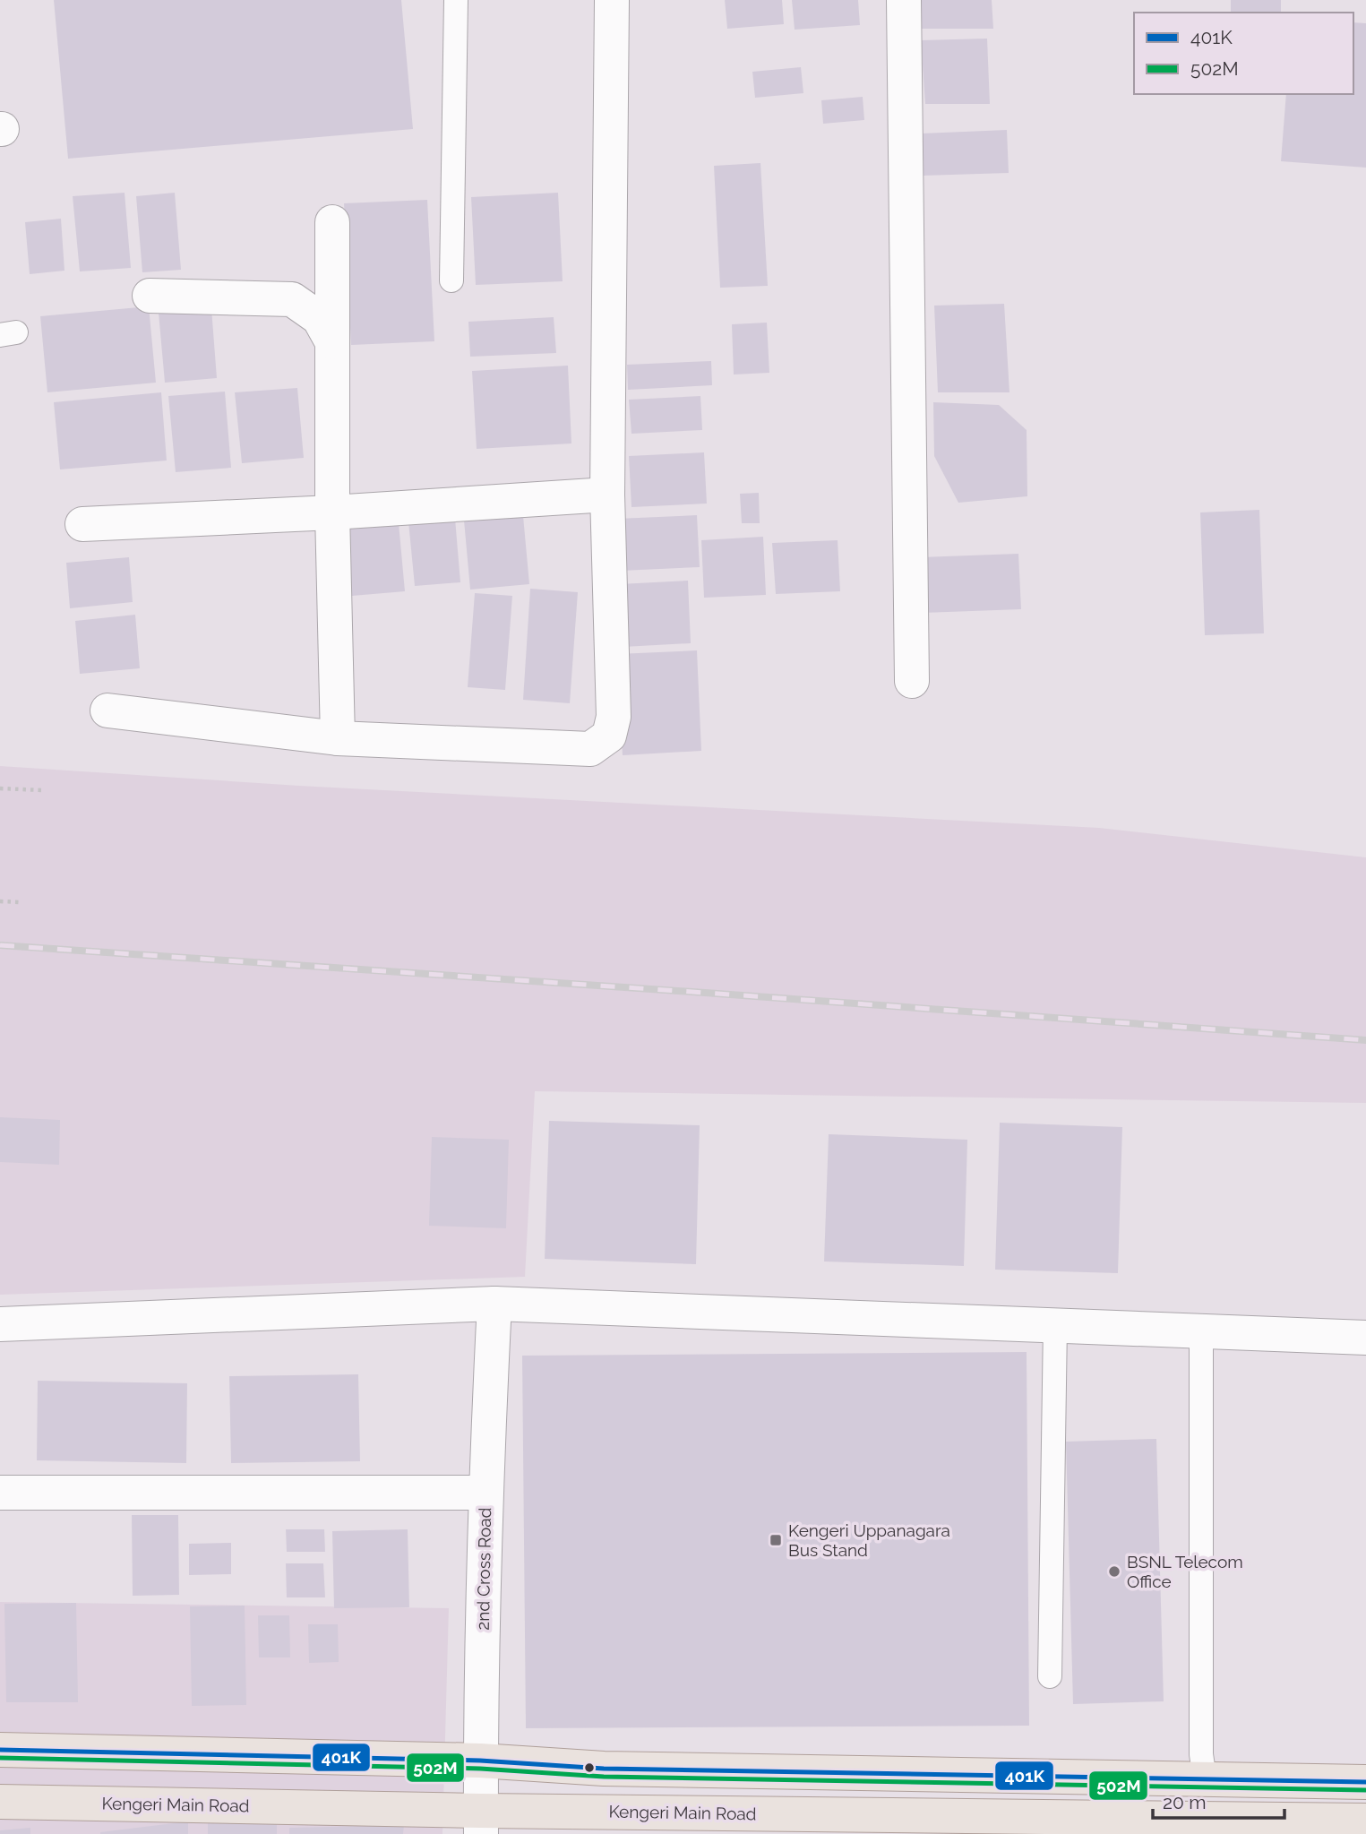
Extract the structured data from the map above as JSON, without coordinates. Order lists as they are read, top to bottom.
{
  "streets": {
    "main road": ["Kengeri Main Road"],
    "street": ["2nd Cross Road"]
  },
  "crossings": [
    ["2nd Cross Road", "Kengeri Main Road"]
  ],
  "places": {
    "transit": ["Kengeri Uppanagara Bus Stand"],
    "other": ["BSNL Telecom Office"]
  },
  "lines": ["transit line 401K", "transit line 502M"],
  "legend": ["401K", "502M"],
  "scale_bar": "20 m"
}
